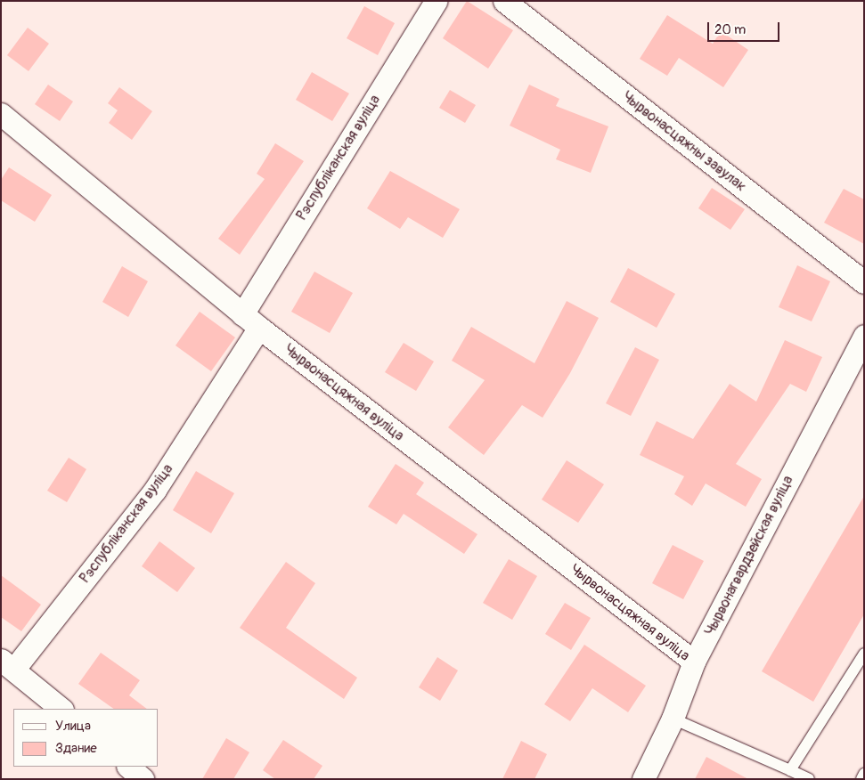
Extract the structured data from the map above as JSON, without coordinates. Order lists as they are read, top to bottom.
{
  "streets": {
    "street": [
      "Чырвонасцяжны завулак",
      "Рэспубліканская вуліца",
      "Чырвонасцяжная вуліца",
      "Чырвонагвардзейская вуліца"
    ]
  },
  "crossings": [
    ["Рэспубліканская вуліца", "Чырвонасцяжная вуліца"],
    ["Чырвонасцяжная вуліца", "Чырвонагвардзейская вуліца"]
  ],
  "legend": ["Улица", "Здание"],
  "scale_bar": "20 m"
}
